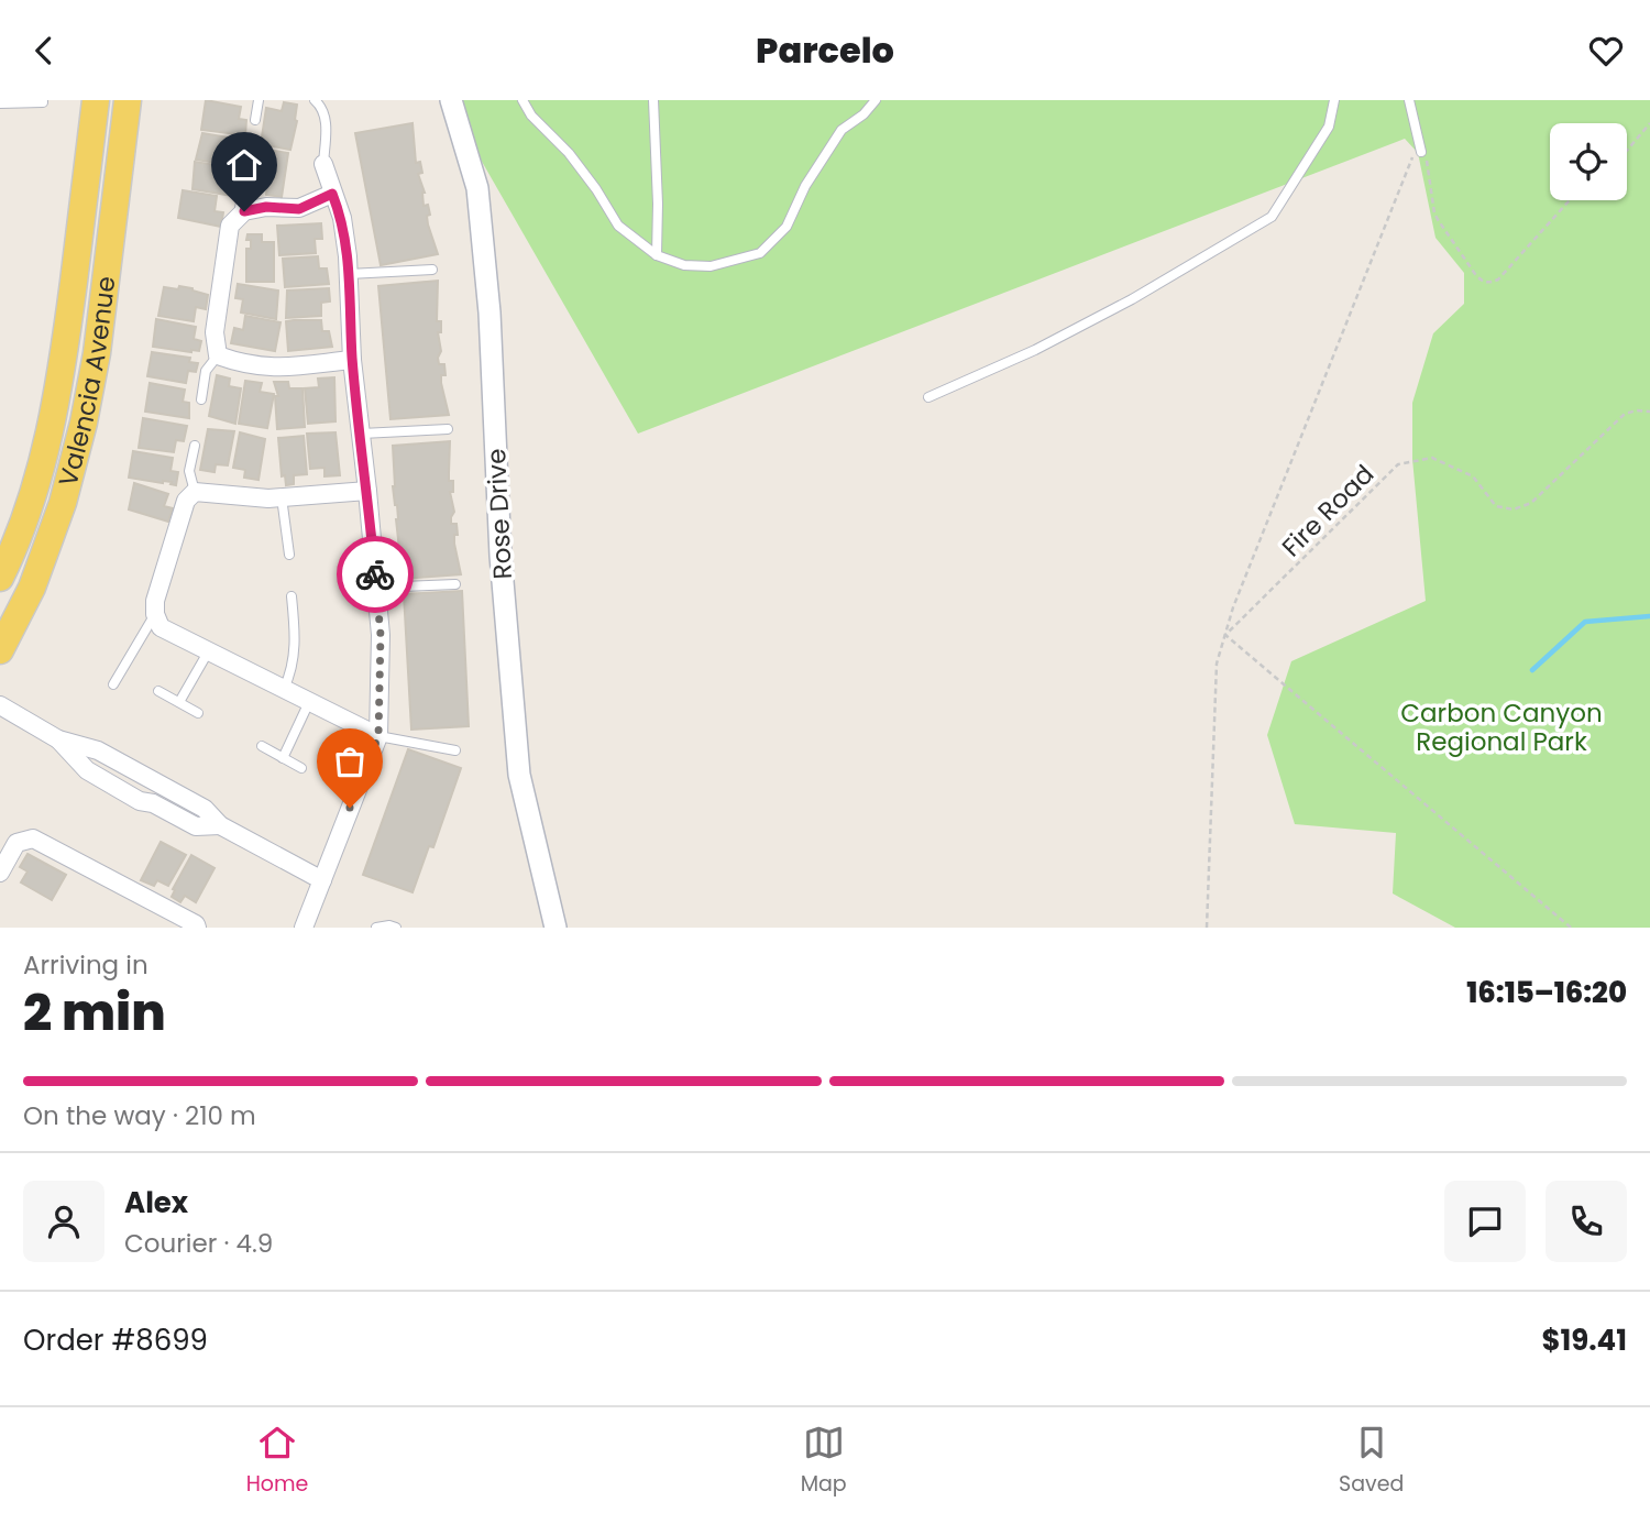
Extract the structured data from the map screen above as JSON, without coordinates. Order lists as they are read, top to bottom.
{
  "streets": {
    "main road": ["Valencia Avenue"],
    "street": ["Rose Drive"],
    "path": ["Fire Road"]
  },
  "parks": ["Carbon Canyon Regional Park"],
  "page": {
    "header": "Parcelo",
    "heading": ["2 min", "Arriving in", "16:15–16:20"],
    "panel": [
      "Alex",
      "Courier · 4.9",
      "Order #8699",
      "$19.41"
    ],
    "bar": "On the way · 210 m",
    "tabs": ["Home", "Map", "Saved"]
  }
}
